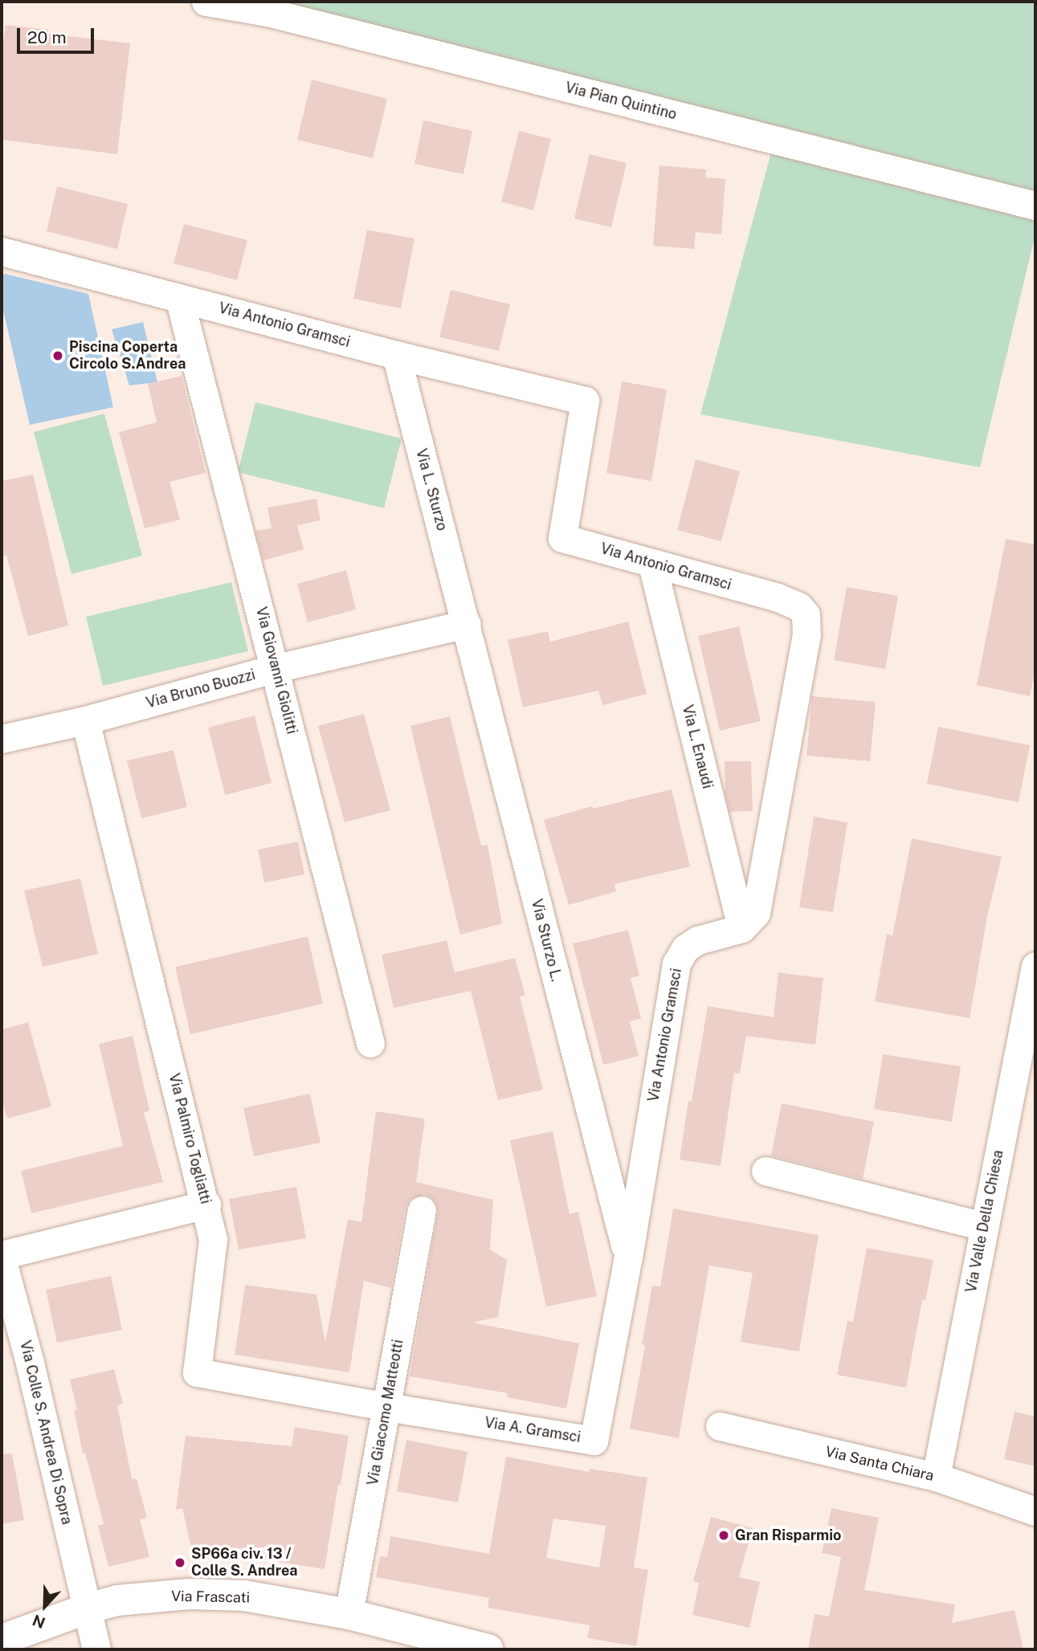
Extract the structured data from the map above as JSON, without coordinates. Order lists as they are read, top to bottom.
{
  "streets": {
    "street": [
      "Via Pian Quintino",
      "Via Antonio Gramsci",
      "Via L. Sturzo",
      "Via Giovanni Giolitti",
      "Via Bruno Buozzi",
      "Via L. Enaudi",
      "Via Sturzo L.",
      "Via Palmiro Togliatti",
      "Via Valle Della Chiesa",
      "Via Giacomo Matteotti",
      "Via A. Gramsci",
      "Via Colle S. Andrea Di Sopra",
      "Via Santa Chiara",
      "Via Frascati"
    ]
  },
  "crossings": [
    ["Via Antonio Gramsci", "Via L. Sturzo"],
    ["Via Antonio Gramsci", "Via Giovanni Giolitti"],
    ["Via Antonio Gramsci", "Via L. Enaudi"],
    ["Via Antonio Gramsci", "Via Sturzo L."],
    ["Via Antonio Gramsci", "Via A. Gramsci"],
    ["Via L. Sturzo", "Via Bruno Buozzi"],
    ["Via L. Sturzo", "Via Sturzo L."],
    ["Via Giovanni Giolitti", "Via Bruno Buozzi"],
    ["Via Bruno Buozzi", "Via Sturzo L."],
    ["Via Bruno Buozzi", "Via Palmiro Togliatti"],
    ["Via Sturzo L.", "Via A. Gramsci"],
    ["Via Palmiro Togliatti", "Via Giacomo Matteotti"],
    ["Via Palmiro Togliatti", "Via A. Gramsci"],
    ["Via Valle Della Chiesa", "Via Santa Chiara"],
    ["Via Giacomo Matteotti", "Via A. Gramsci"],
    ["Via Giacomo Matteotti", "Via Frascati"],
    ["Via Colle S. Andrea Di Sopra", "Via Frascati"]
  ],
  "places": ["Piscina Coperta Circolo S.Andrea", "Gran Risparmio", "SP66a civ. 13 / Colle S. Andrea"],
  "scale_bar": "20 m",
  "north": "bottom"
}
